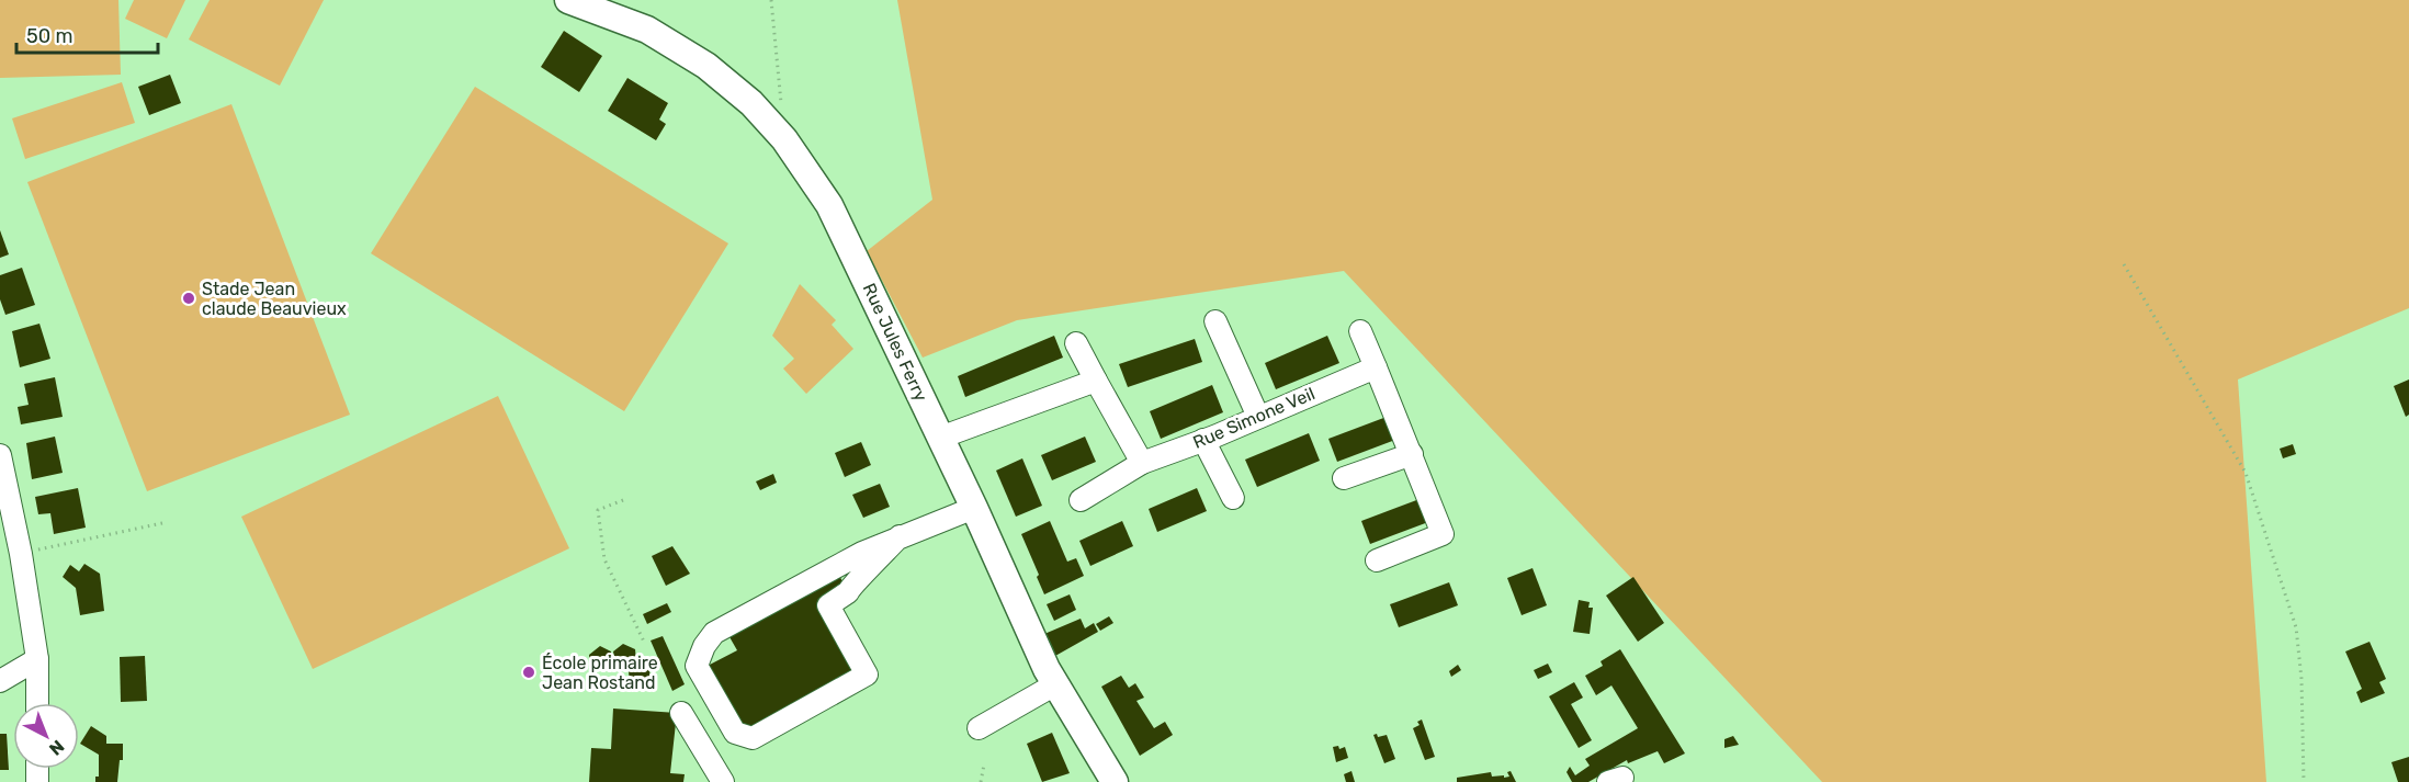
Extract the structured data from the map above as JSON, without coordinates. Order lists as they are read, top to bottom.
{
  "streets": {
    "main road": ["Rue Jules Ferry"],
    "street": ["Rue Simone Veil"]
  },
  "places": ["Stade Jean claude Beauvieux", "École primaire Jean Rostand"],
  "scale_bar": "50 m",
  "north": "bottom right"
}
